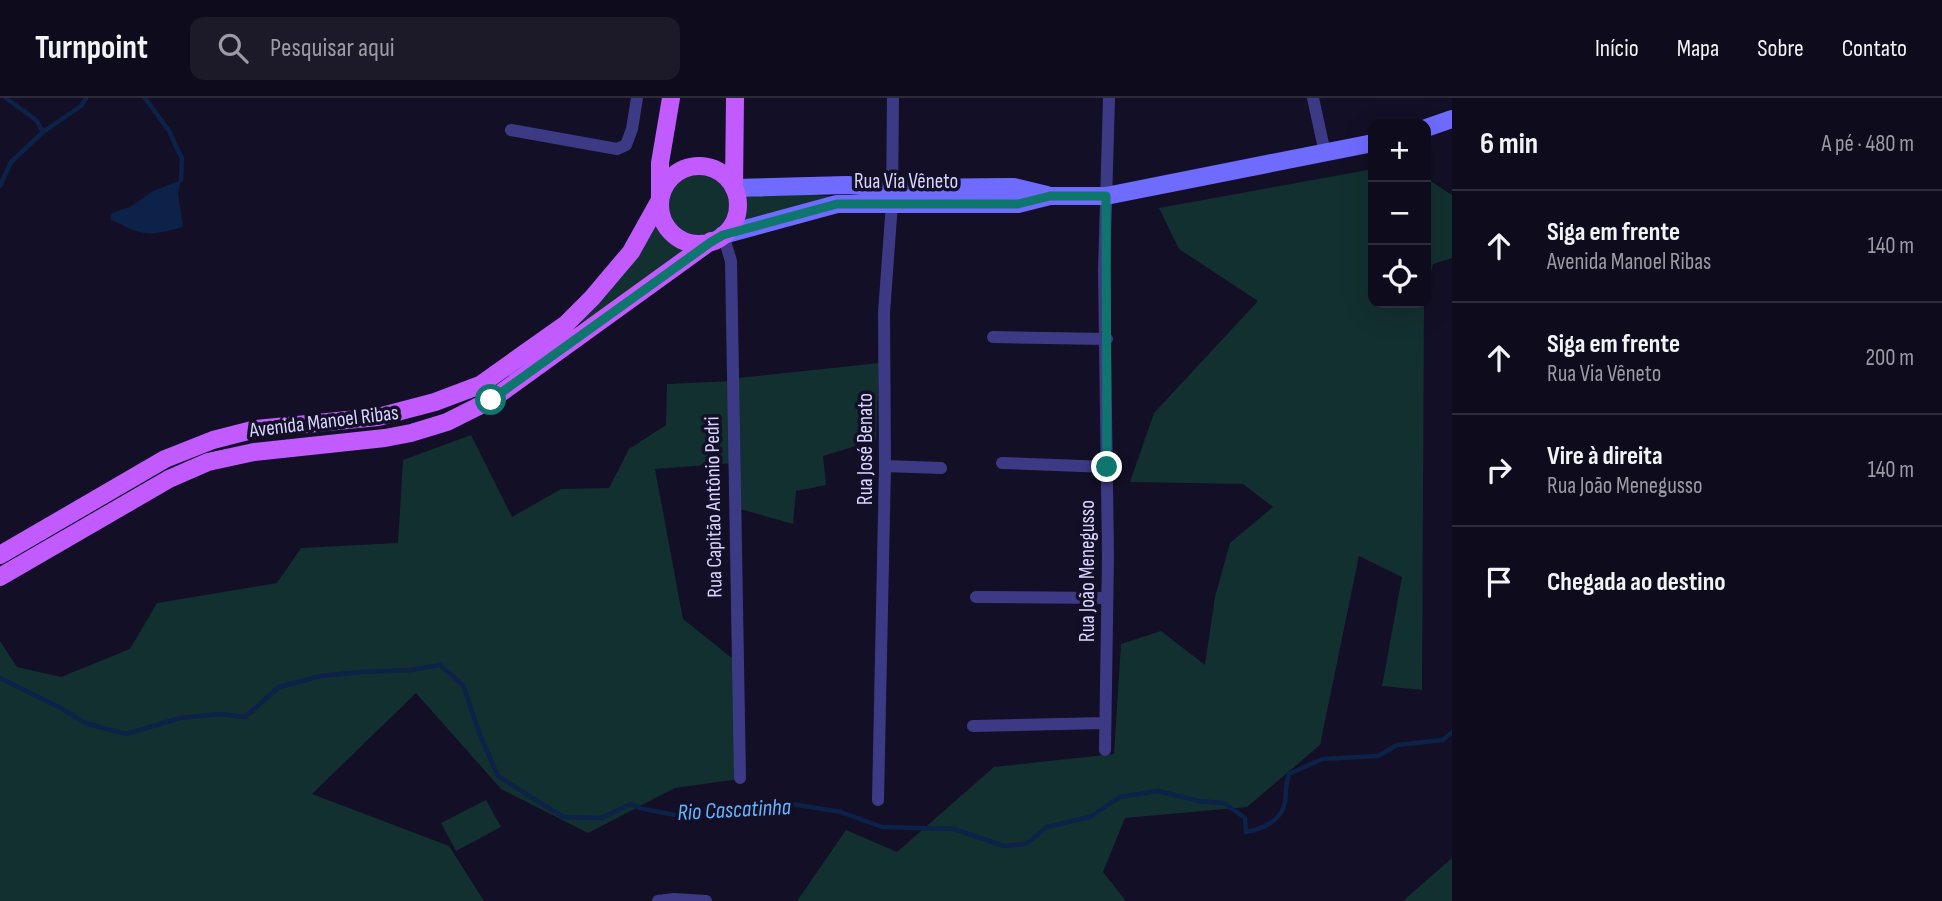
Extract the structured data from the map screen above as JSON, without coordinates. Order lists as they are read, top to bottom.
{
  "streets": {
    "main road": ["Rua Via Vêneto", "Avenida Manoel Ribas"],
    "street": ["Rua José Benato", "Rua Capitão Antônio Pedri", "Rua João Menegusso"]
  },
  "crossings": [
    ["Rua Via Vêneto", "Avenida Manoel Ribas"],
    ["Rua Via Vêneto", "Rua José Benato"],
    ["Rua Via Vêneto", "Rua Capitão Antônio Pedri"],
    ["Rua Via Vêneto", "Rua João Menegusso"],
    ["Avenida Manoel Ribas", "Rua Capitão Antônio Pedri"]
  ],
  "water": ["Rio Cascatinha"],
  "page": {
    "header": "Turnpoint",
    "search": "Pesquisar aqui",
    "nav": [
      "Início",
      "Mapa",
      "Sobre",
      "Contato"
    ],
    "heading": ["6 min", "A pé · 480 m"],
    "map_buttons": ["+", "−"],
    "list": [
      ["Siga em frente", "Avenida Manoel Ribas", "140 m"],
      ["Siga em frente", "Rua Via Vêneto", "200 m"],
      ["Vire à direita", "Rua João Menegusso", "140 m"],
      "Chegada ao destino"
    ]
  }
}
